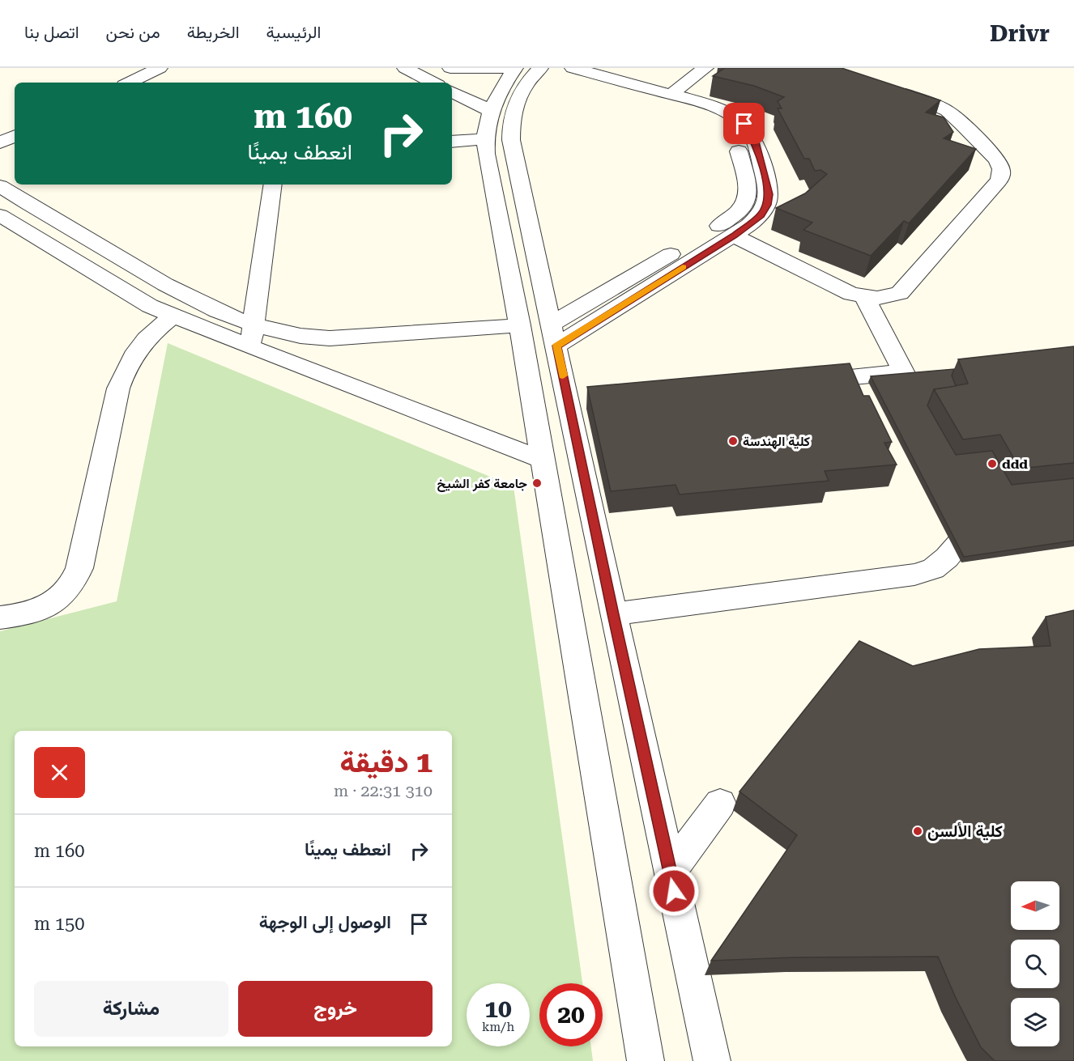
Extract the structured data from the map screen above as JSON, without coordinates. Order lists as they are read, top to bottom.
{
  "places": [
    "كلية الهندسة",
    "ddd",
    "جامعة كفر الشيخ",
    "كلية الألسن"
  ],
  "north": "left",
  "page": {
    "header": "Drivr",
    "nav": [
      "الرئيسية",
      "الخريطة",
      "من نحن",
      "اتصل بنا"
    ],
    "turn": ["160 m", "انعطف يمينًا"],
    "heading": ["1 دقيقة", "310 m · 22:31"],
    "list": [
      {
        "name": "انعطف يمينًا",
        "value": "160 m"
      },
      {
        "name": "الوصول إلى الوجهة",
        "value": "150 m"
      }
    ],
    "buttons": ["خروج", "مشاركة"],
    "speed": "10 km/h",
    "limit": "20"
  }
}
